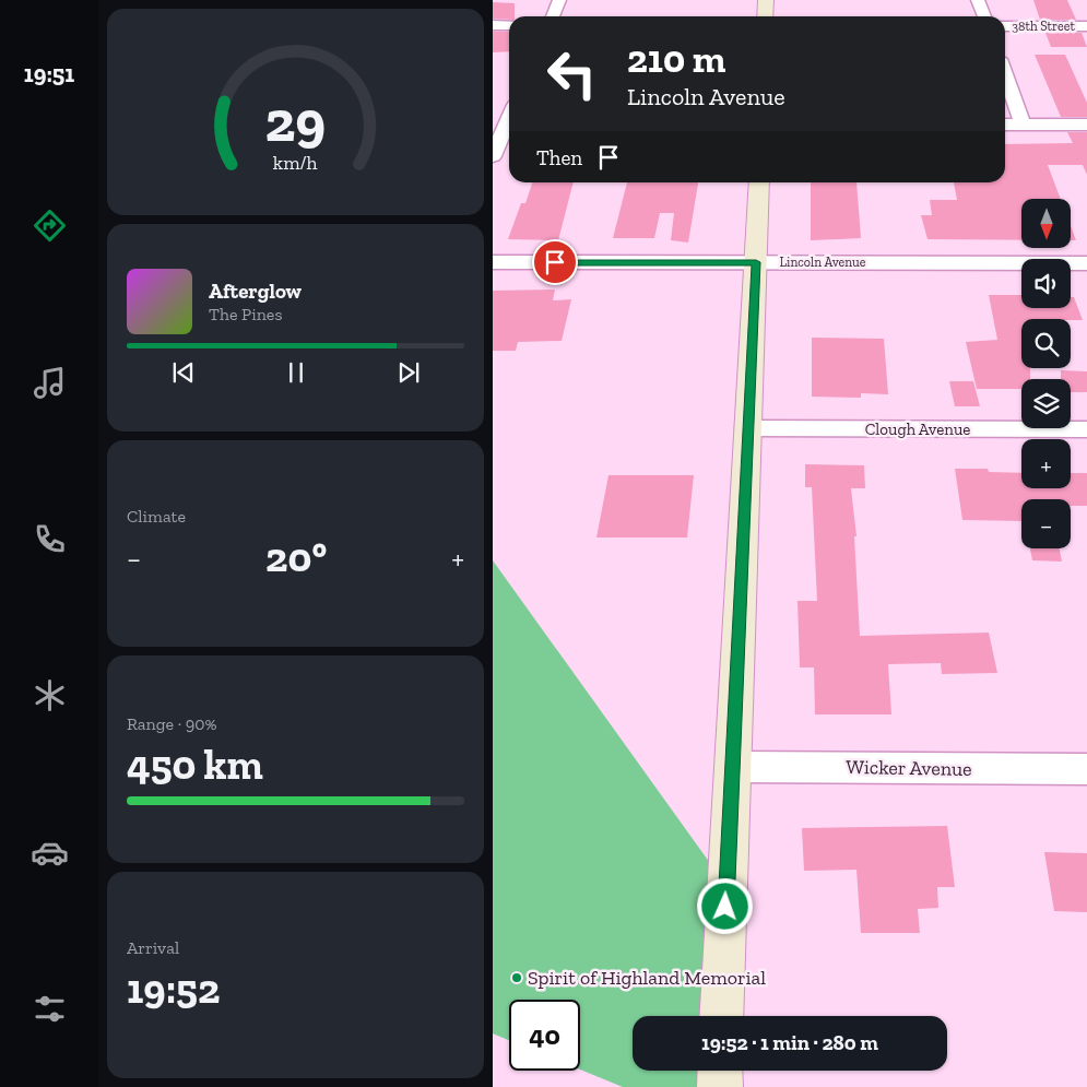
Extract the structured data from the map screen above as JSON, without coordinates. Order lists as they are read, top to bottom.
{
  "streets": {
    "street": [
      "38th Street",
      "Lincoln Avenue",
      "Clough Avenue",
      "Wicker Avenue"
    ]
  },
  "places": ["Spirit of Highland Memorial"],
  "north": "bottom",
  "page": {
    "tabs": "19:51",
    "turn": ["210 m", "Lincoln Avenue"],
    "then": "Then",
    "map_buttons": ["+", "−"],
    "song": ["Afterglow", "The Pines"],
    "tile": [
      "Climate",
      ["Range · 90%", "450 km"],
      ["Arrival", "19:52"]
    ],
    "heat": ["−", "20°", "+"],
    "limit": "40",
    "trip": "19:52 · 1 min · 280 m",
    "gauge": ["29", "km/h"]
  }
}
